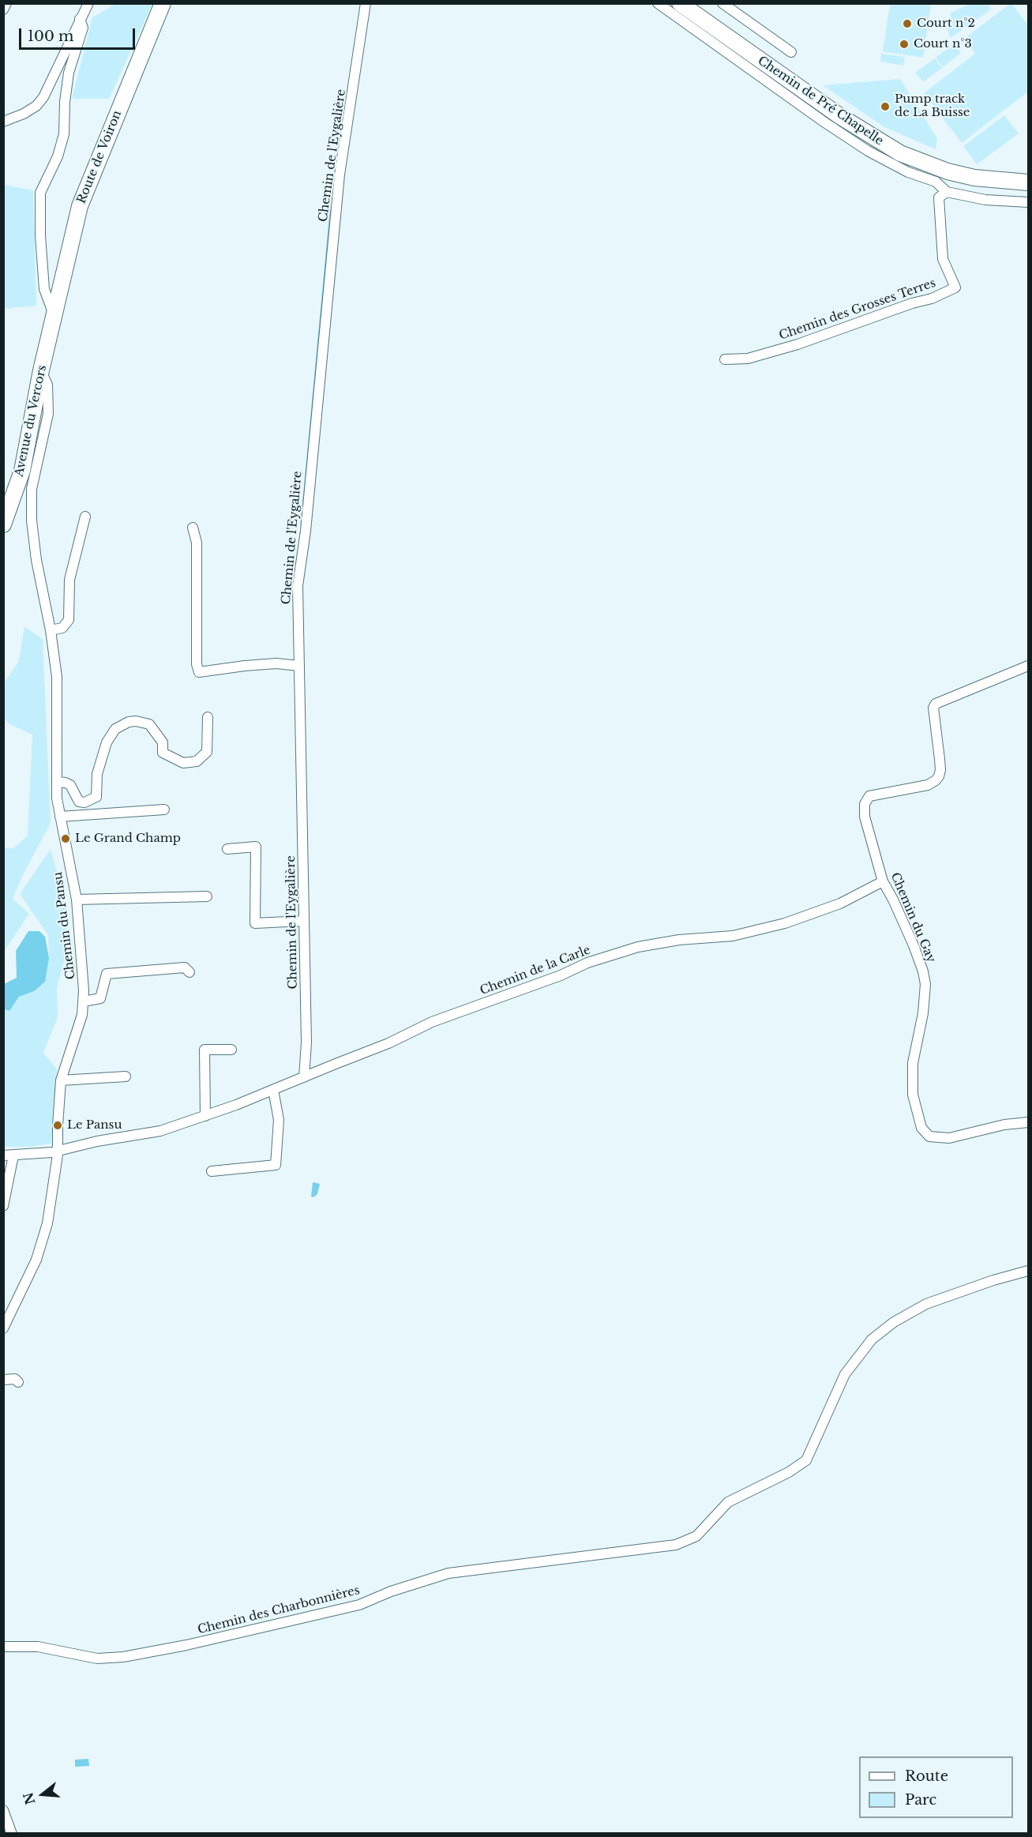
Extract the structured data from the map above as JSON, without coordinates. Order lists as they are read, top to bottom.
{
  "streets": {
    "main road": ["Chemin de Pré Chapelle", "Route de Voiron", "Avenue du Vercors"],
    "street": [
      "Chemin de l'Eygalière",
      "Chemin des Grosses Terres",
      "Chemin du Gay",
      "Chemin du Pansu",
      "Chemin de la Carle",
      "Chemin des Charbonnières"
    ]
  },
  "crossings": [
    ["Chemin de l'Eygalière", "Chemin de la Carle"],
    ["Route de Voiron", "Avenue du Vercors"],
    ["Avenue du Vercors", "Chemin du Pansu"],
    ["Chemin du Gay", "Chemin de la Carle"],
    ["Chemin du Pansu", "Chemin de la Carle"]
  ],
  "places": [
    "Court n°2",
    "Court n°3",
    "Pump track de La Buisse",
    "Le Grand Champ",
    "Le Pansu"
  ],
  "legend": ["Route", "Parc"],
  "scale_bar": "100 m",
  "north": "left"
}
